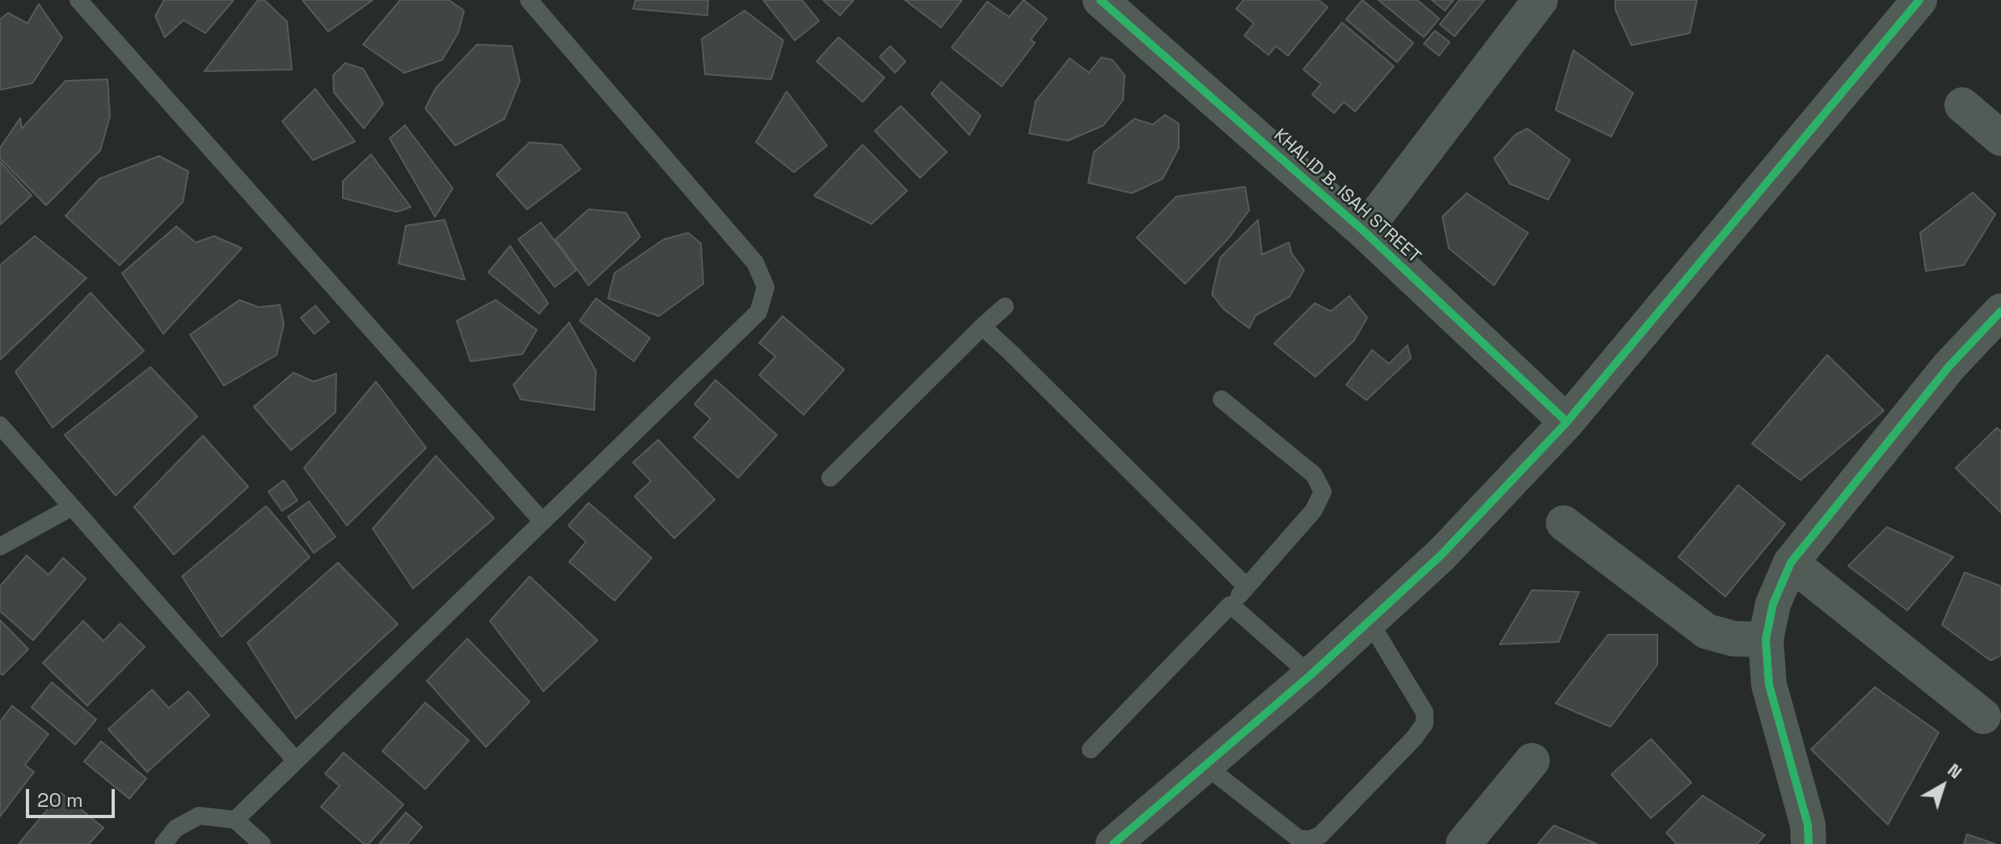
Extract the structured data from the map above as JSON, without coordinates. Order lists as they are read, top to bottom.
{
  "streets": {
    "street": ["KHALID B. ISAH STREET"]
  },
  "scale_bar": "20 m",
  "north": "top right"
}
